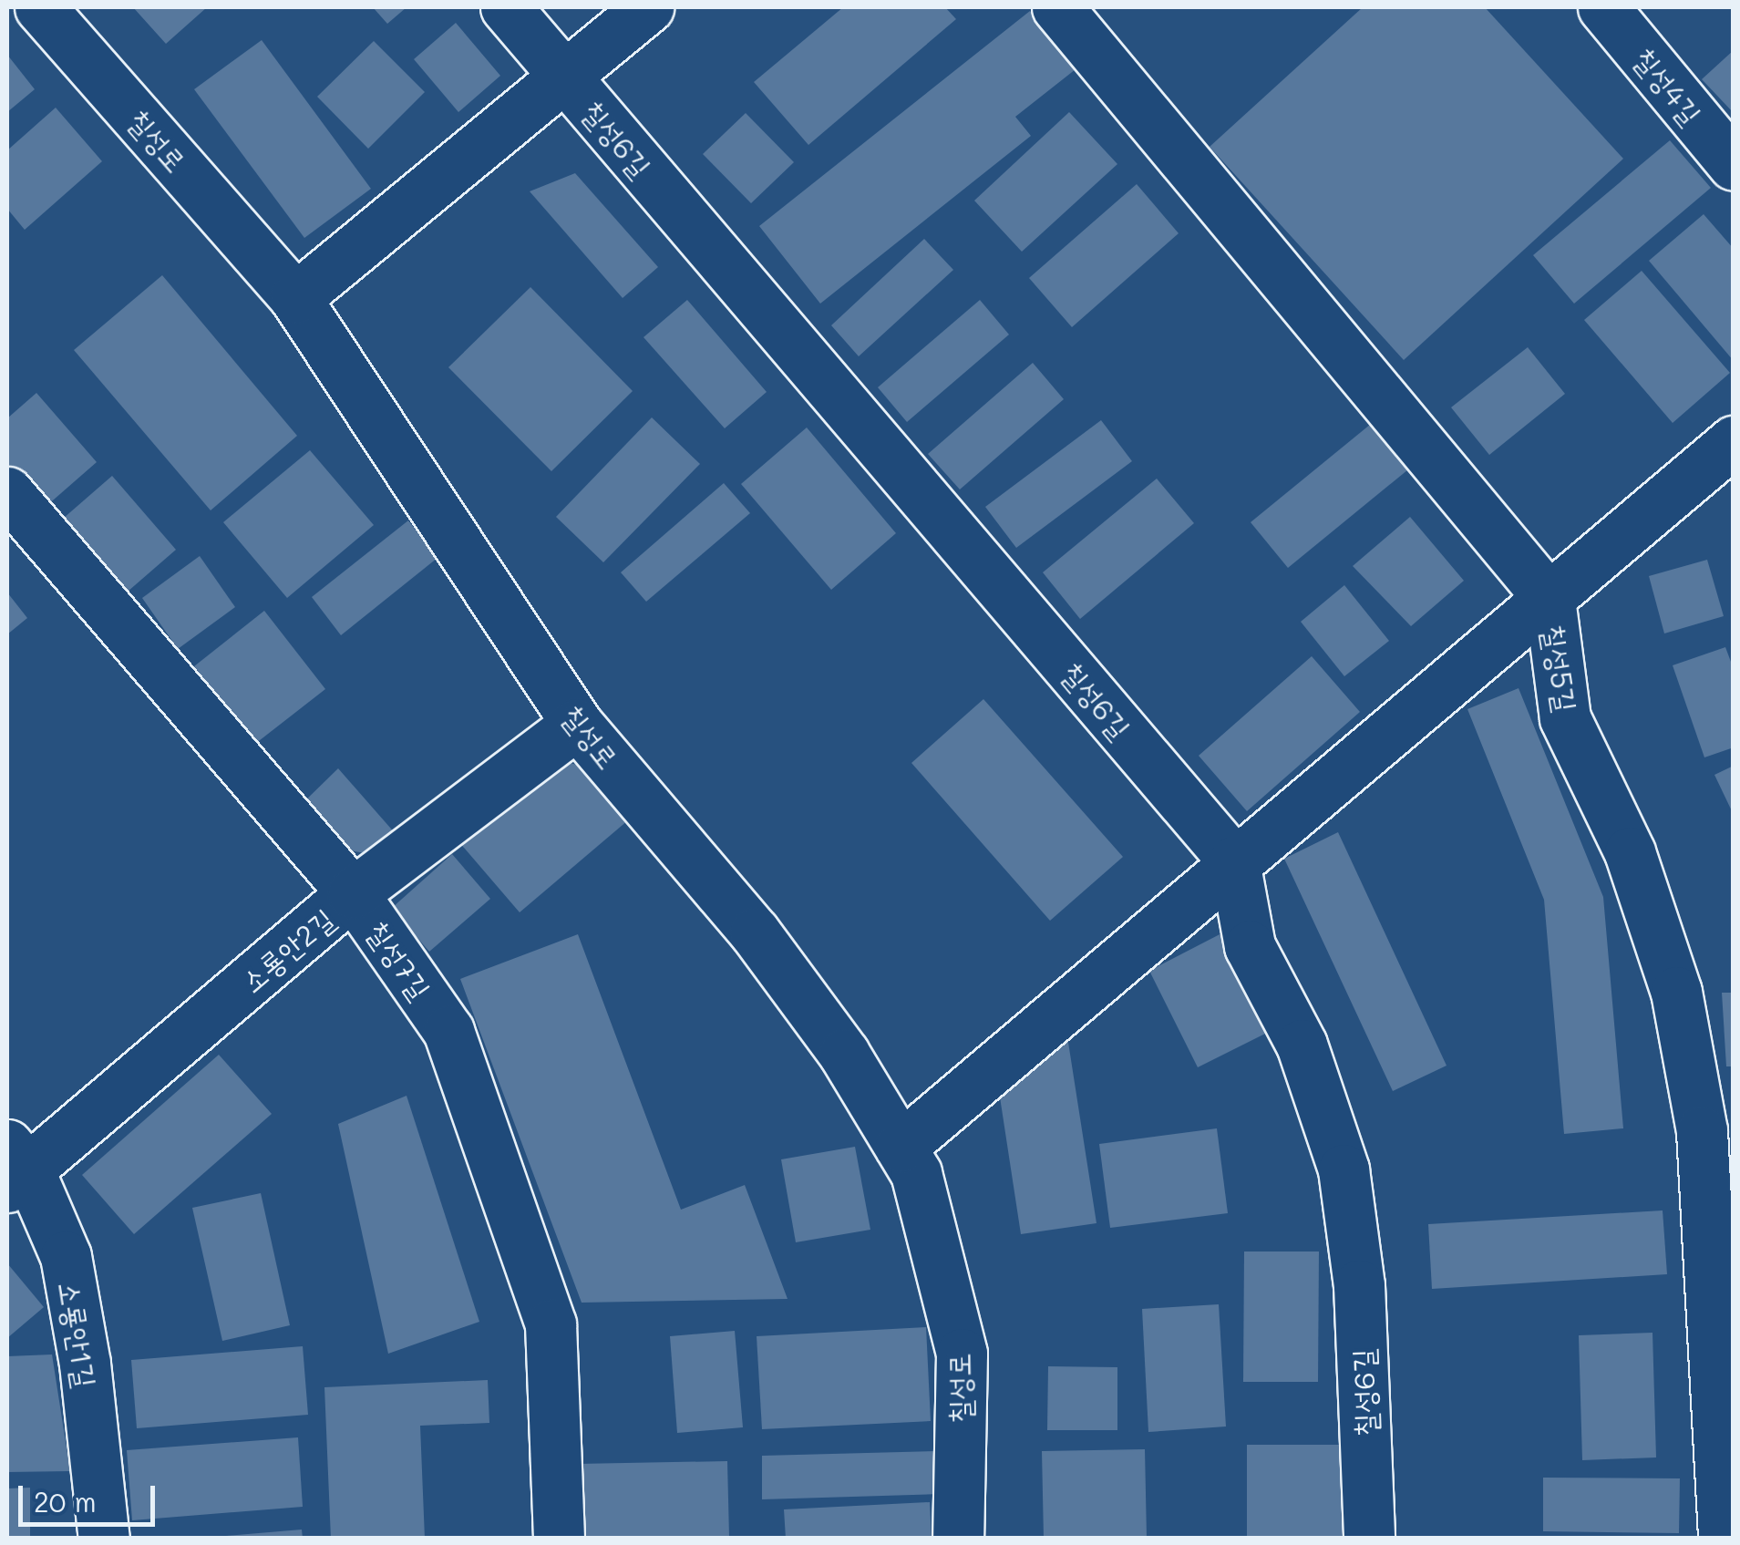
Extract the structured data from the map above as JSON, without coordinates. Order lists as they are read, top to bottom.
{
  "streets": {
    "street": [
      "칠성4길",
      "칠성6길",
      "칠성로",
      "칠성5길",
      "소룡안2길",
      "칠성7길",
      "소룡안1길"
    ]
  },
  "crossings": [
    ["칠성로", "소룡안2길"],
    ["소룡안2길", "칠성7길"],
    ["소룡안2길", "소룡안1길"]
  ],
  "scale_bar": "20 m"
}
